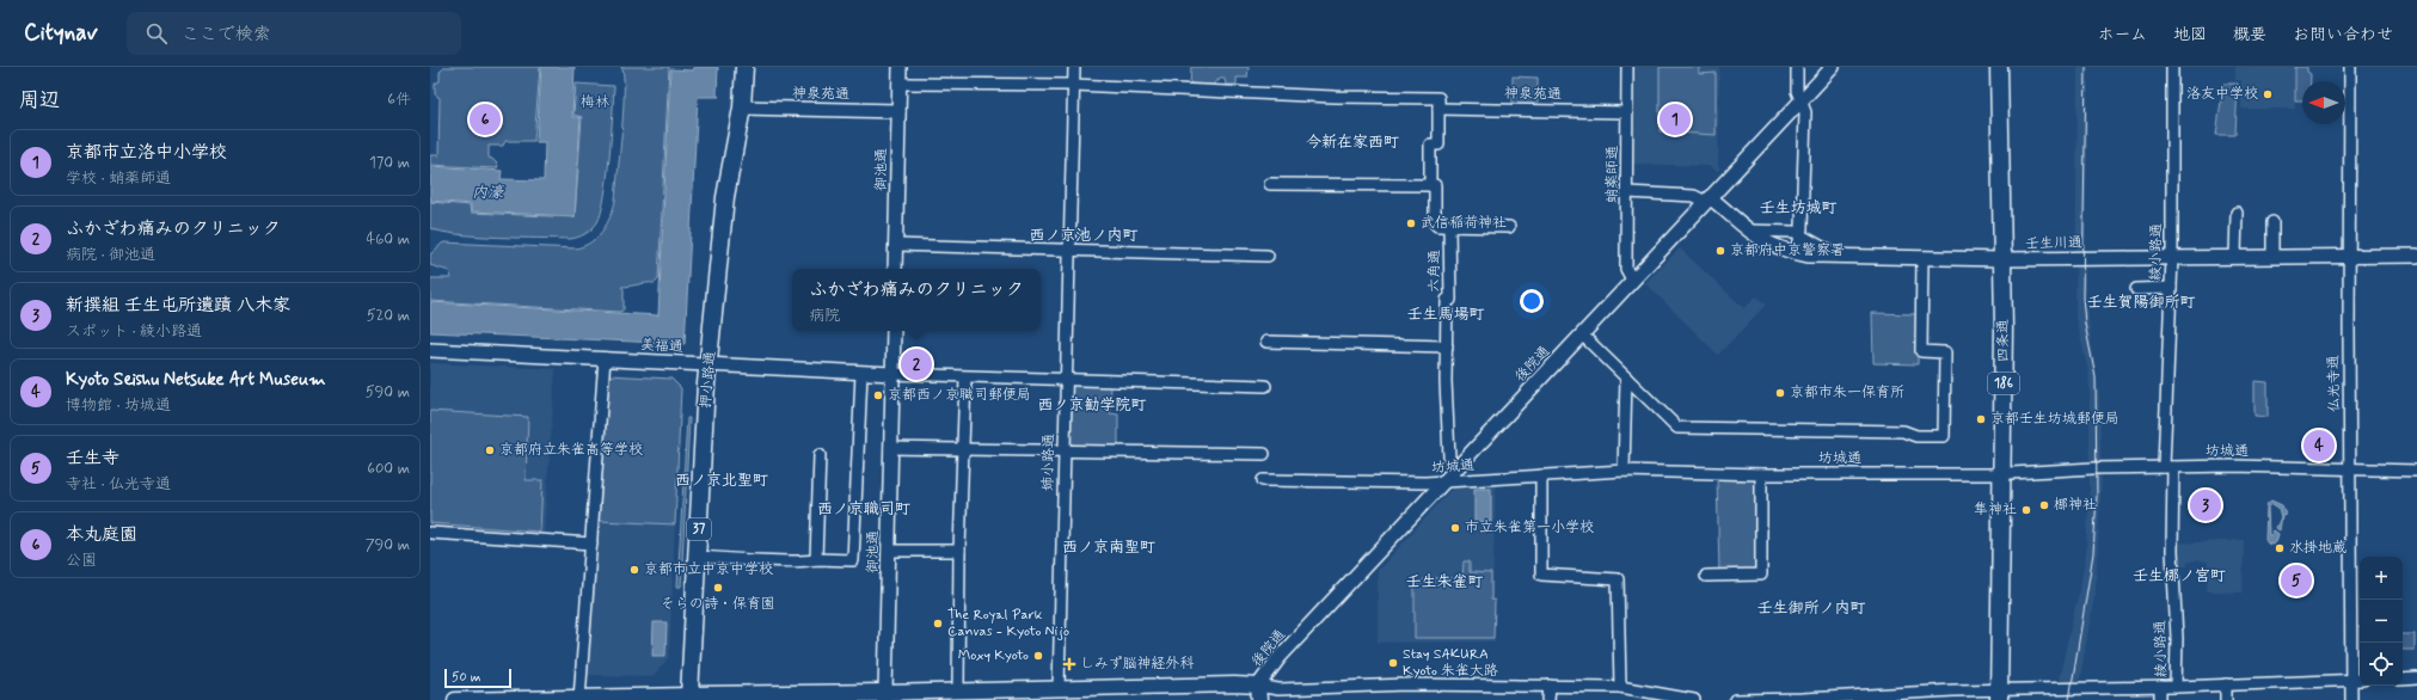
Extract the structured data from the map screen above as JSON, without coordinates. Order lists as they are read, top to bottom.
{
  "streets": {
    "main road": [
      "四条通",
      "押小路通",
      "186",
      "37"
    ],
    "street": [
      "神泉苑通",
      "御池通",
      "蛸薬師通",
      "壬生川通",
      "綾小路通",
      "六角通",
      "美福通",
      "後院通",
      "仏光寺通",
      "坊城通",
      "姉小路通"
    ]
  },
  "crossings": [
    ["神泉苑通", "御池通"],
    ["神泉苑通", "蛸薬師通"],
    ["神泉苑通", "押小路通"],
    ["神泉苑通", "姉小路通"],
    ["御池通", "美福通"],
    ["蛸薬師通", "後院通"],
    ["壬生川通", "綾小路通"],
    ["壬生川通", "四条通"],
    ["壬生川通", "後院通"],
    ["壬生川通", "仏光寺通"],
    ["綾小路通", "坊城通"],
    ["六角通", "後院通"],
    ["四条通", "坊城通"],
    ["美福通", "押小路通"],
    ["後院通", "坊城通"],
    ["仏光寺通", "坊城通"]
  ],
  "districts": [
    "今新在家西町",
    "壬生坊城町",
    "西ノ京池ノ内町",
    "壬生賀陽御所町",
    "壬生馬場町",
    "西ノ京勧学院町",
    "西ノ京北聖町",
    "西ノ京職司町",
    "西ノ京南聖町",
    "壬生梛ノ宮町",
    "壬生朱雀町",
    "壬生御所ノ内町"
  ],
  "water": ["内濠"],
  "parks": ["梅林"],
  "places": {
    "other": [
      "洛友中学校",
      "武信稲荷神社",
      "京都府中京警察署",
      "京都市朱一保育所",
      "京都西ノ京職司郵便局",
      "京都壬生坊城郵便局",
      "京都府立朱雀高等学校",
      "梛神社",
      "隼神社",
      "市立朱雀第一小学校",
      "水掛地蔵",
      "京都市立中京中学校",
      "そらの詩・保育園",
      "The Royal Park Canvas - Kyoto Nijo",
      "Moxy Kyoto",
      "Stay SAKURA Kyoto 朱雀大路"
    ],
    "health": ["しみず脳神経外科"]
  },
  "scale_bar": "50 m",
  "north": "left",
  "page": {
    "header": "Citynav",
    "search": "ここで検索",
    "nav": [
      "ホーム",
      "地図",
      "概要",
      "お問い合わせ"
    ],
    "heading": ["周辺", "6件"],
    "pins": [
      "1",
      "6",
      "2",
      "4",
      "3",
      "5"
    ],
    "list": [
      {
        "mark": "1",
        "name": "京都市立洛中小学校",
        "note": "学校 · 蛸薬師通",
        "value": "170 m"
      },
      {
        "mark": "2",
        "name": "ふかざわ痛みのクリニック",
        "note": "病院 · 御池通",
        "value": "460 m"
      },
      {
        "mark": "3",
        "name": "新撰組 壬生屯所遺蹟 八木家",
        "note": "スポット · 綾小路通",
        "value": "520 m"
      },
      {
        "mark": "4",
        "name": "Kyoto Seishu Netsuke Art Museum",
        "note": "博物館 · 坊城通",
        "value": "590 m"
      },
      {
        "mark": "5",
        "name": "壬生寺",
        "note": "寺社 · 仏光寺通",
        "value": "600 m"
      },
      {
        "mark": "6",
        "name": "本丸庭園",
        "note": "公園",
        "value": "790 m"
      }
    ],
    "popup": ["ふかざわ痛みのクリニック", "病院"],
    "map_buttons": ["+", "−"],
    "scale": "50 m"
  }
}
